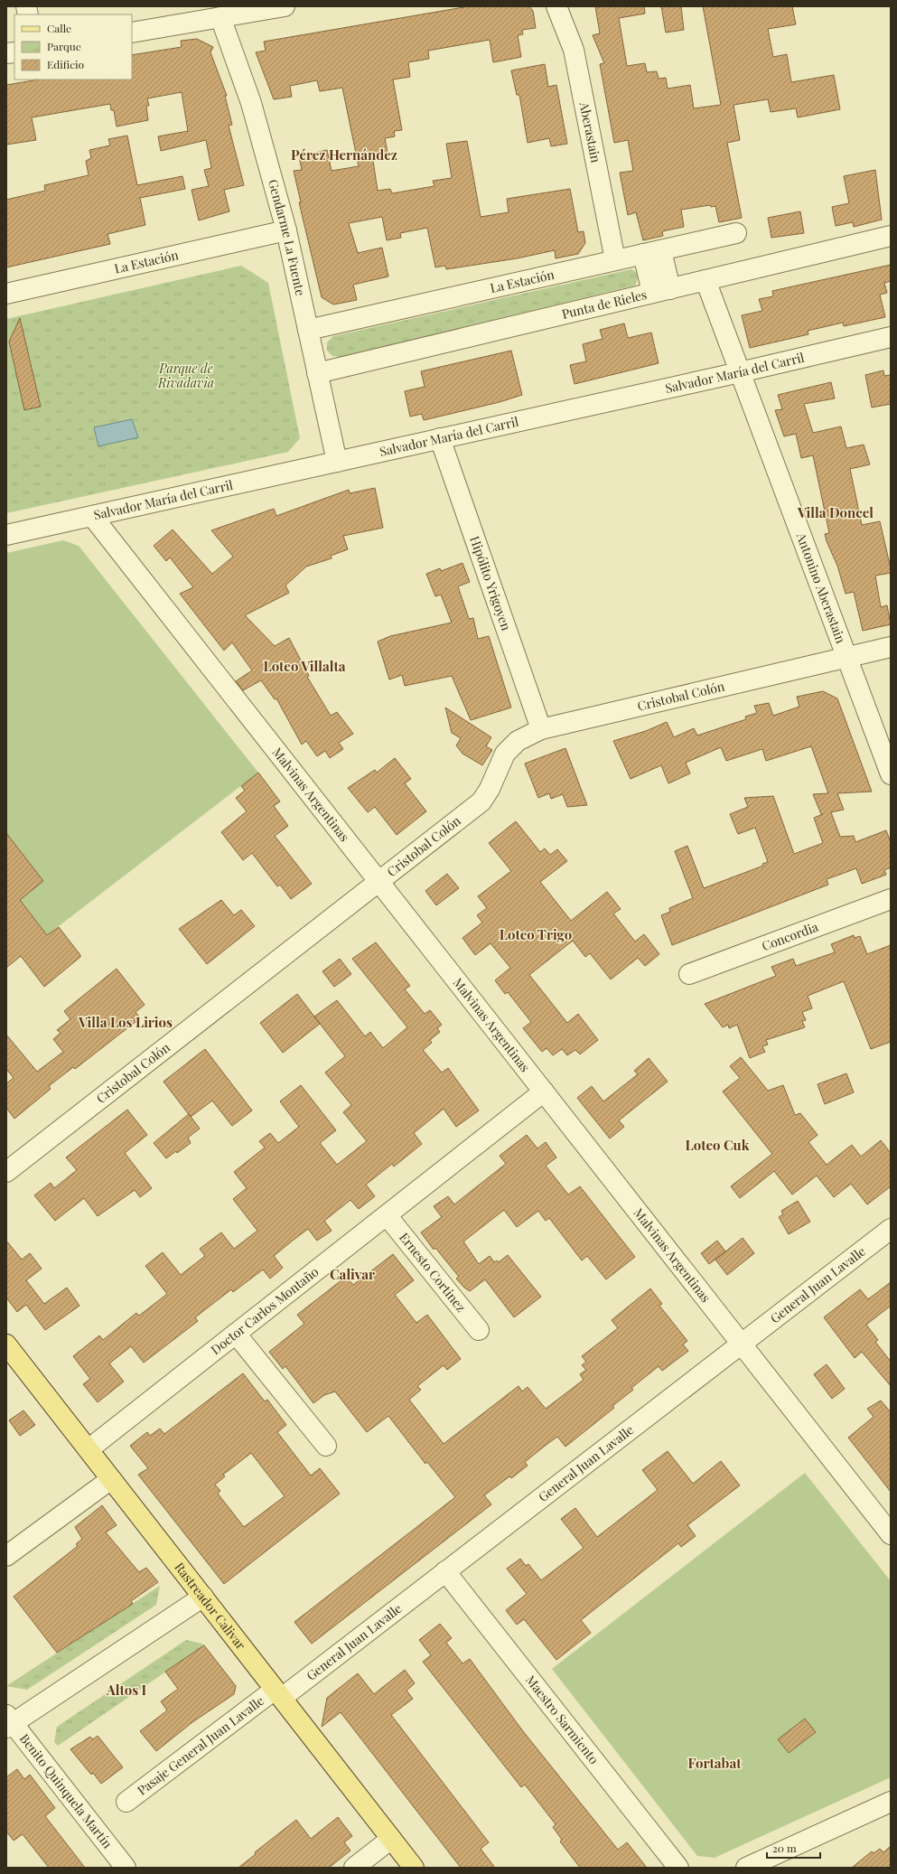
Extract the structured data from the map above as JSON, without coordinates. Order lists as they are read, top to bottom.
{
  "streets": {
    "main road": ["Rastreador Calivar"],
    "street": [
      "Aberastain",
      "Gendarme La Fuente",
      "La Estación",
      "Punta de Rieles",
      "Salvador María del Carril",
      "Hipólito Yrigoyen",
      "Antonino Aberastain",
      "Cristobal Colón",
      "Malvinas Argentinas",
      "Concordia",
      "Ernesto Cortinez",
      "General Juan Lavalle",
      "Doctor Carlos Montaño",
      "Maestro Sarmiento",
      "Pasaje General Juan Lavalle",
      "Benito Quinquela Martín"
    ]
  },
  "crossings": [
    ["Aberastain", "La Estación"],
    ["Gendarme La Fuente", "La Estación"],
    ["Gendarme La Fuente", "Punta de Rieles"],
    ["Gendarme La Fuente", "Salvador María del Carril"],
    ["Punta de Rieles", "Antonino Aberastain"],
    ["Salvador María del Carril", "Hipólito Yrigoyen"],
    ["Salvador María del Carril", "Antonino Aberastain"],
    ["Salvador María del Carril", "Malvinas Argentinas"],
    ["Hipólito Yrigoyen", "Cristobal Colón"],
    ["Antonino Aberastain", "Cristobal Colón"],
    ["Cristobal Colón", "Malvinas Argentinas"],
    ["Malvinas Argentinas", "General Juan Lavalle"],
    ["Malvinas Argentinas", "Doctor Carlos Montaño"],
    ["Ernesto Cortinez", "Doctor Carlos Montaño"],
    ["General Juan Lavalle", "Rastreador Calivar"],
    ["General Juan Lavalle", "Maestro Sarmiento"],
    ["General Juan Lavalle", "Pasaje General Juan Lavalle"],
    ["Doctor Carlos Montaño", "Rastreador Calivar"],
    ["Rastreador Calivar", "Pasaje General Juan Lavalle"]
  ],
  "districts": [
    "Pérez Hernández",
    "Villa Doncel",
    "Loteo Villalta",
    "Loteo Trigo",
    "Villa Los Lirios",
    "Loteo Cuk",
    "Calivar",
    "Altos I",
    "Fortabat"
  ],
  "parks": ["Parque de Rivadavia"],
  "legend": ["Calle", "Parque", "Edificio"],
  "scale_bar": "20 m"
}
